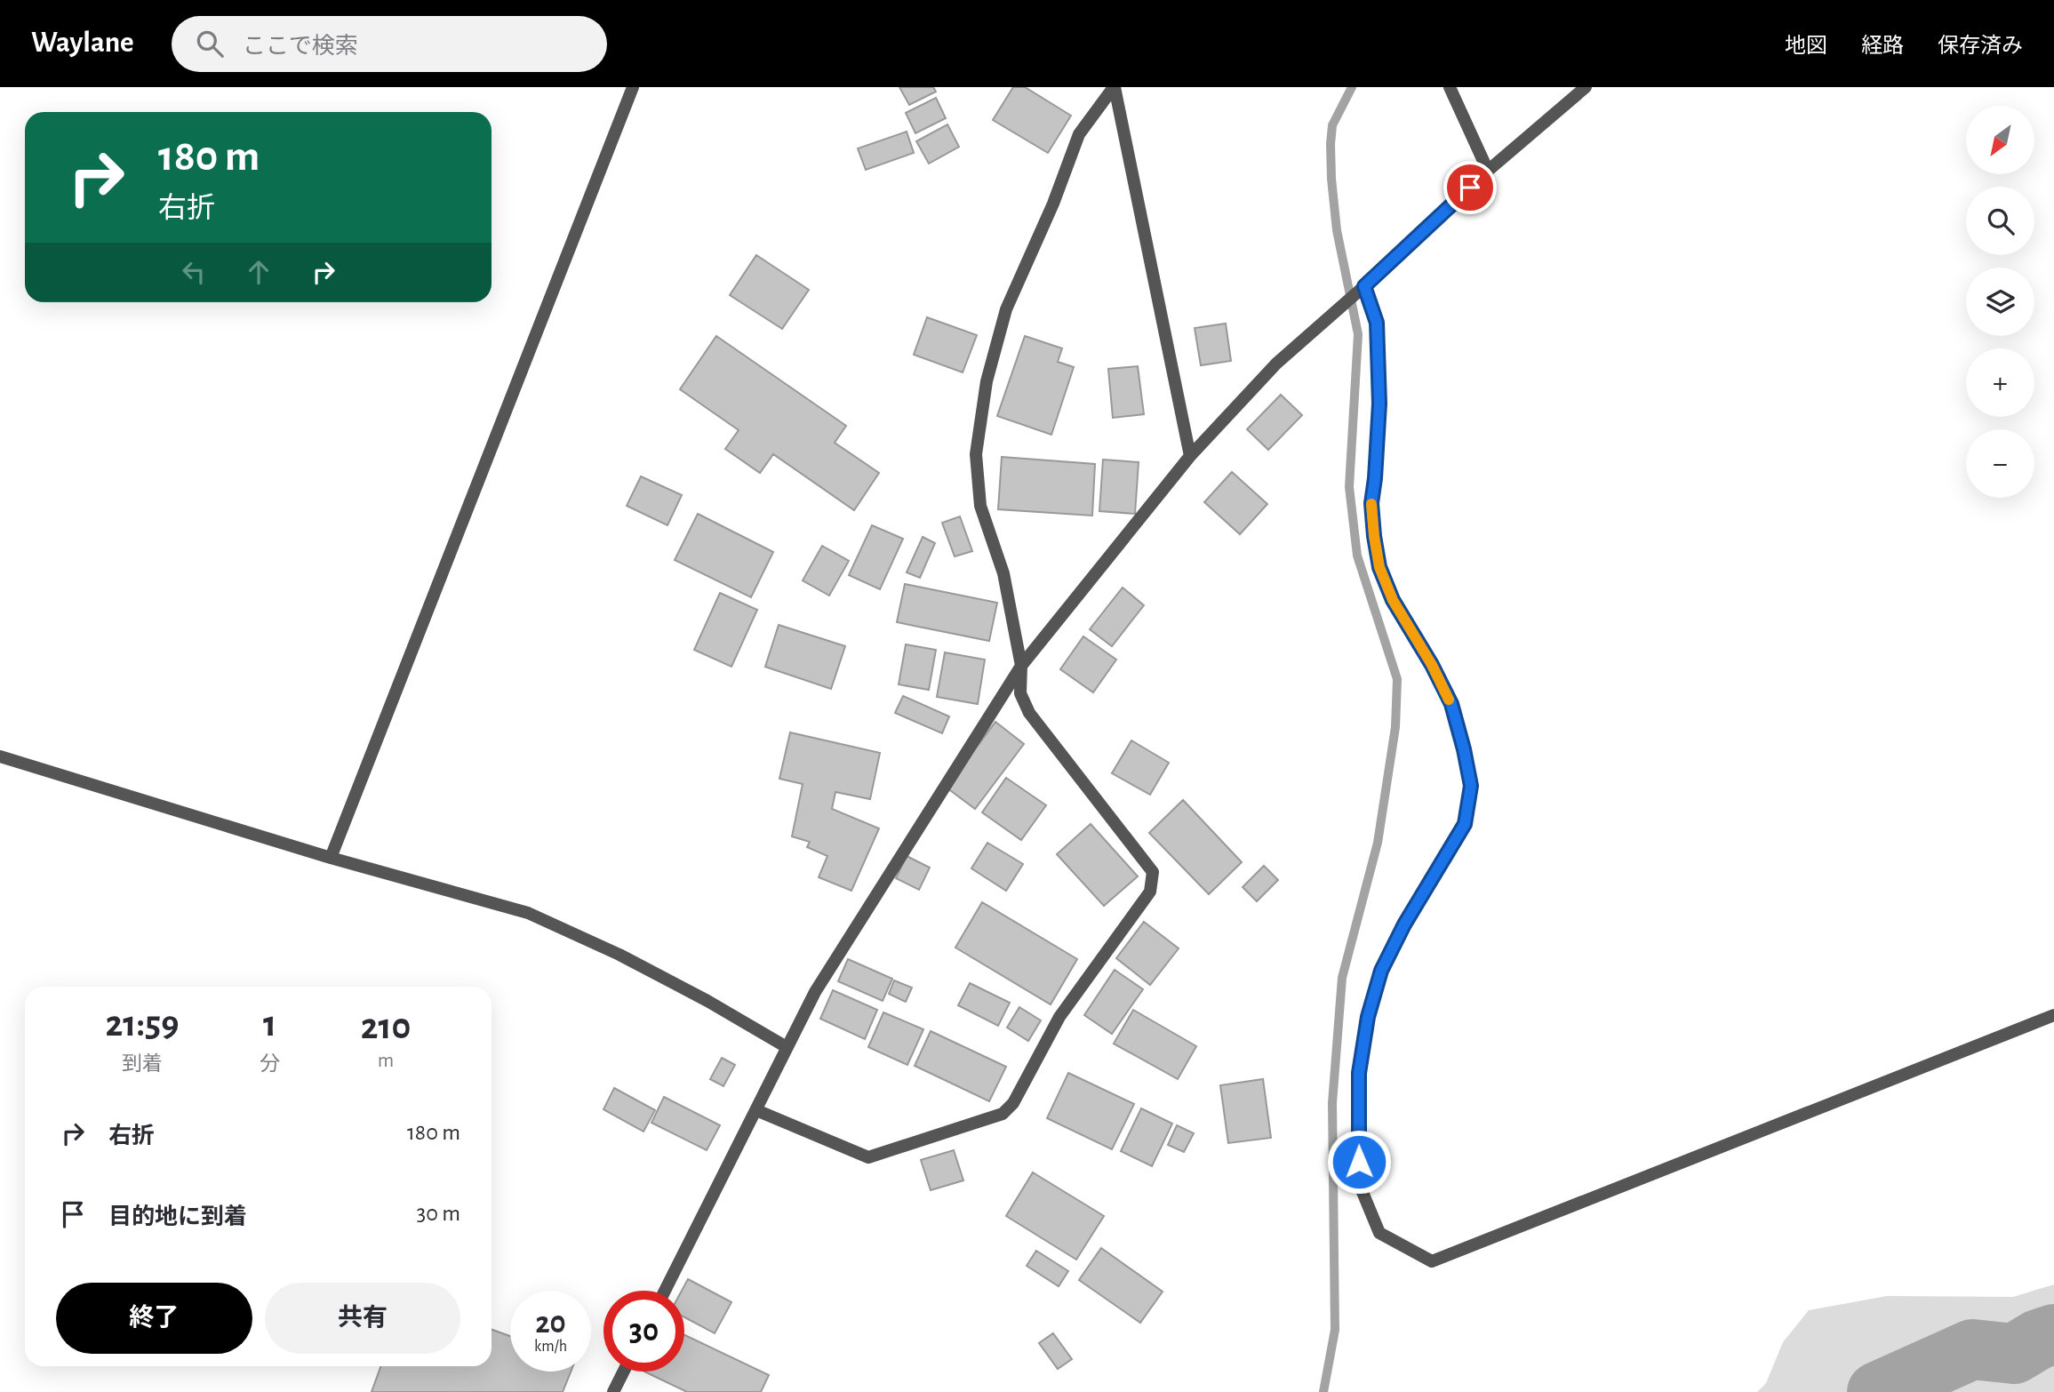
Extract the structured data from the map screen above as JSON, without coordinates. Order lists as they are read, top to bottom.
{
  "north": "bottom left",
  "page": {
    "header": "Waylane",
    "search": "ここで検索",
    "nav": ["地図", "経路", "保存済み"],
    "map_buttons": ["+", "−"],
    "turn": ["180 m", "右折"],
    "eta": [
      "21:59",
      "到着",
      "1",
      "分",
      "210",
      "m"
    ],
    "list": [
      {
        "name": "右折",
        "value": "180 m"
      },
      {
        "name": "目的地に到着",
        "value": "30 m"
      }
    ],
    "buttons": ["終了", "共有"],
    "speed": "20 km/h",
    "limit": "30"
  }
}
